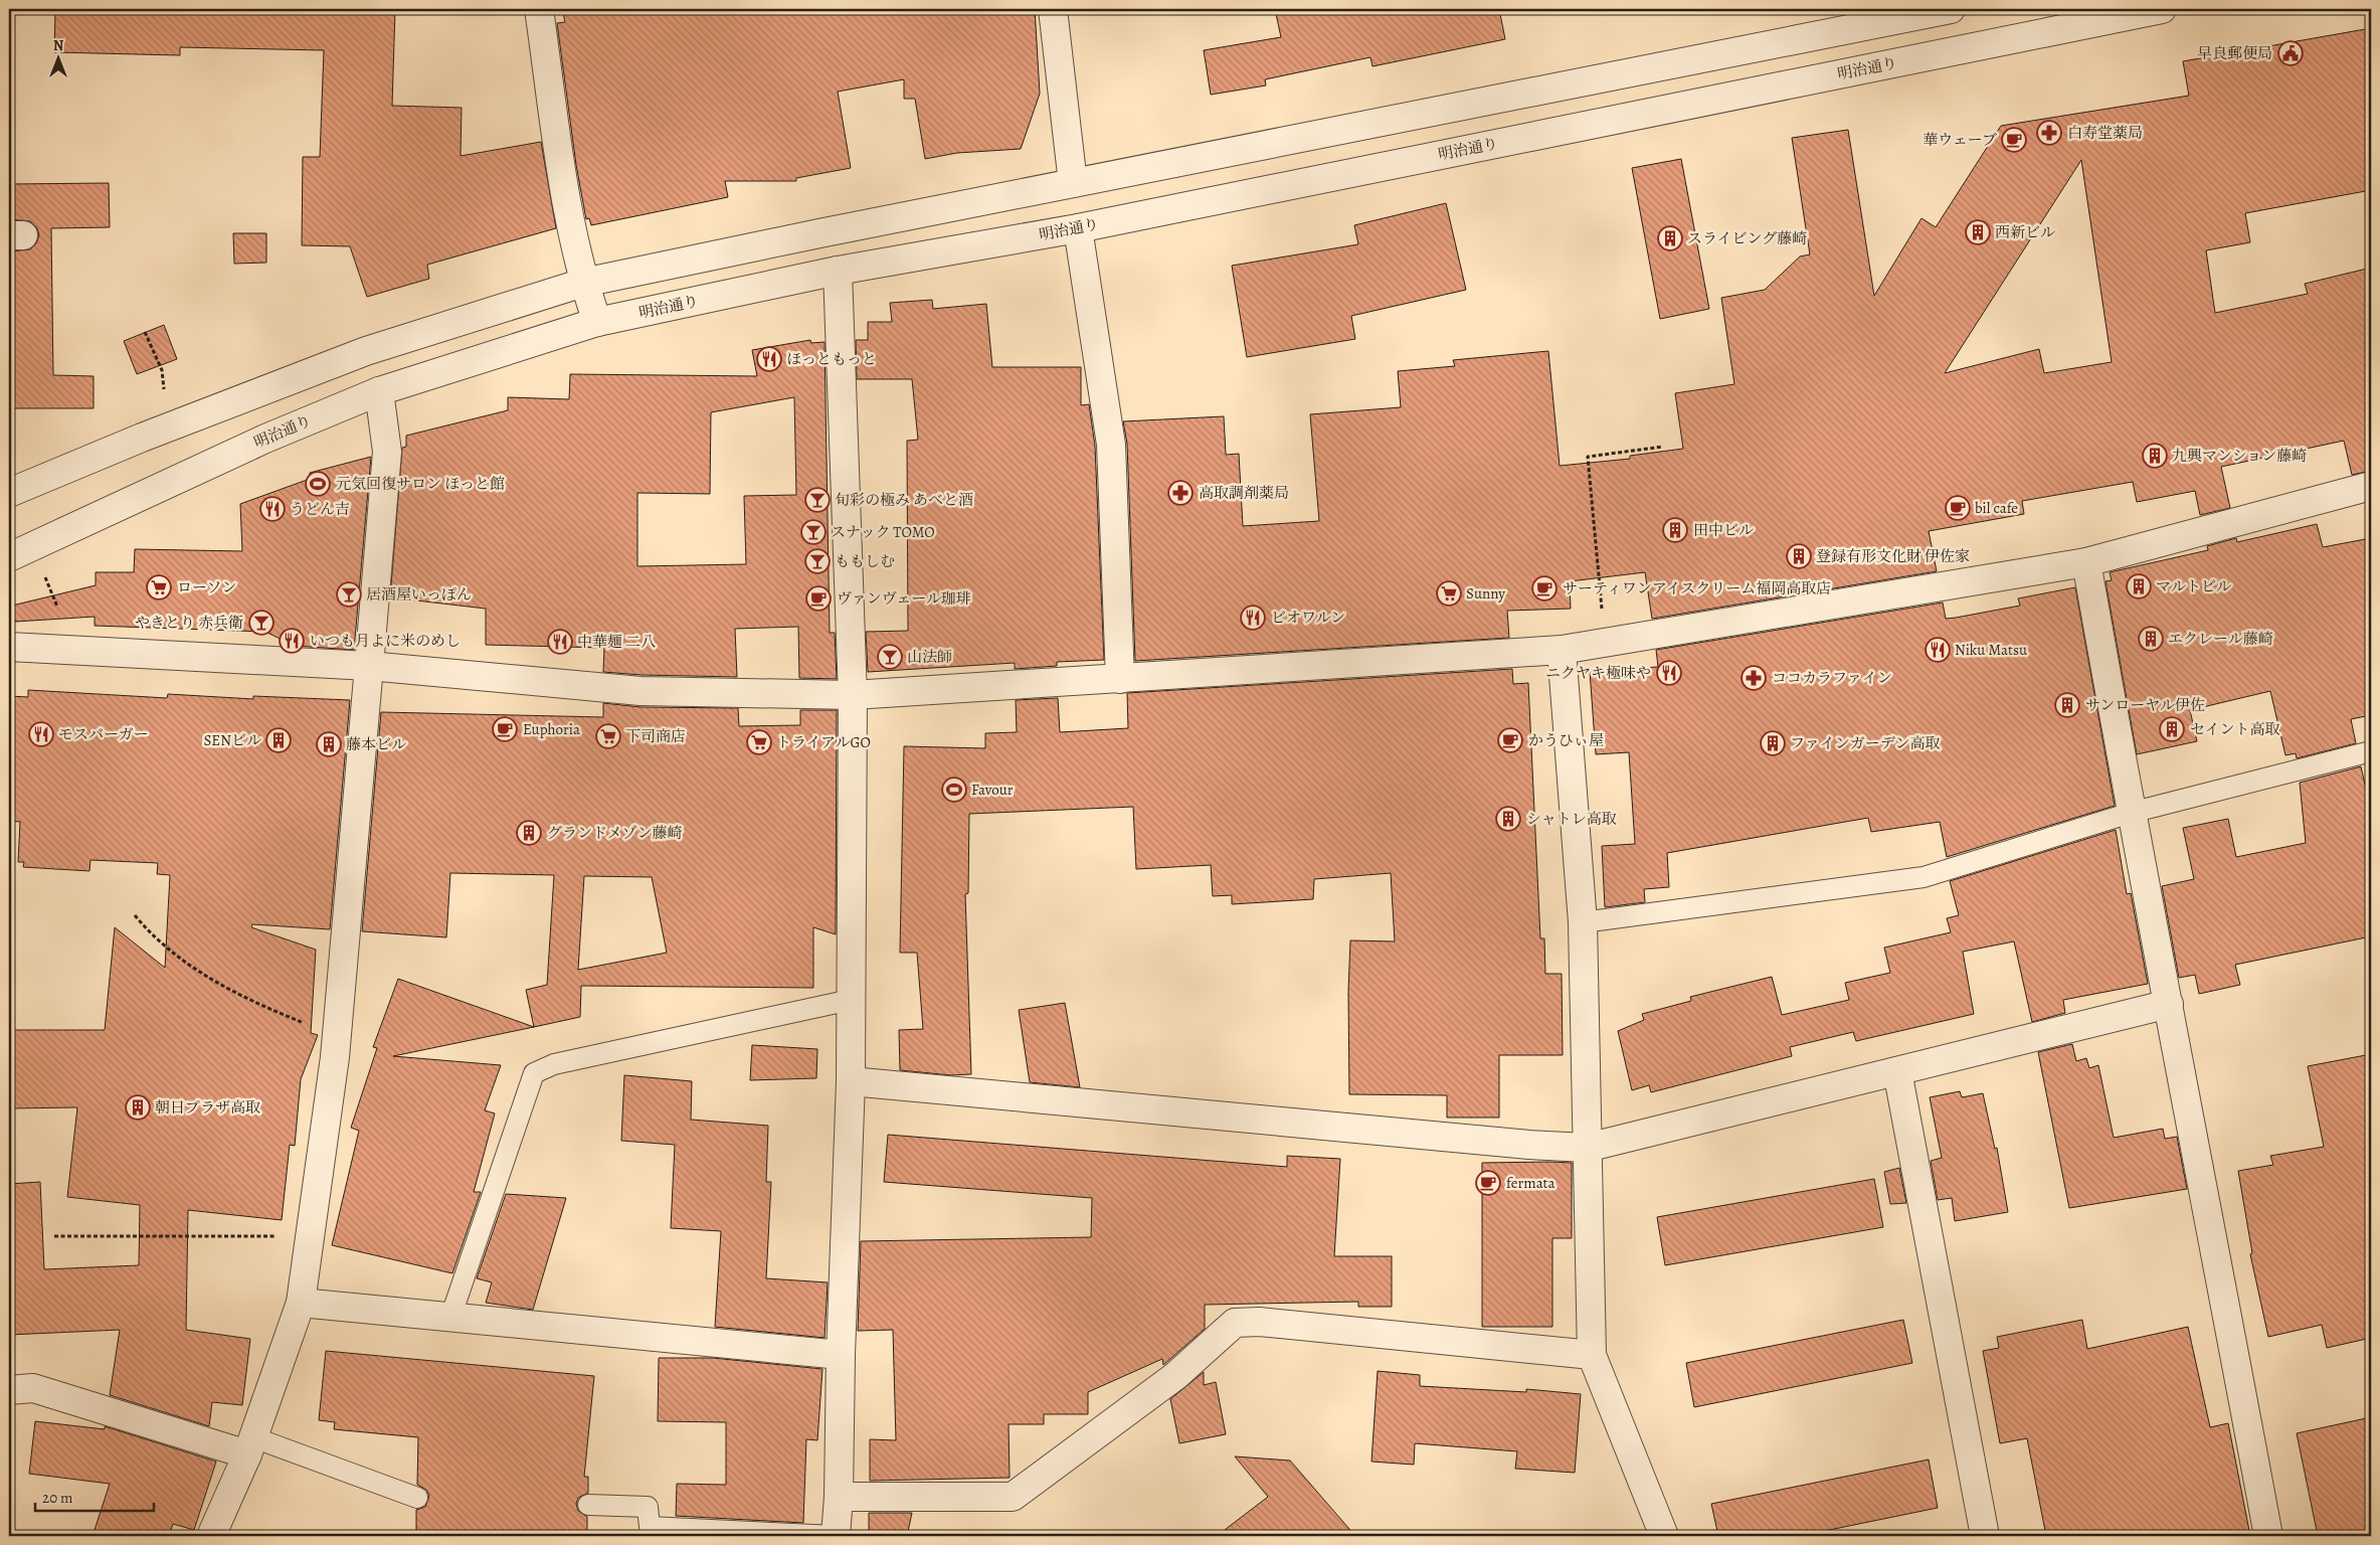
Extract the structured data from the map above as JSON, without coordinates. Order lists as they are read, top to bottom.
{
  "streets": {
    "street": ["明治通り"]
  },
  "places": {
    "public building": ["早良郵便局"],
    "pharmacy": ["白寿堂薬局", "高取調剤薬局", "ココカラファイン"],
    "cafe": [
      "華ウェーブ",
      "bil cafe",
      "サーティワンアイスクリーム福岡高取店",
      "ヴァンヴェール珈琲",
      "Euphoria",
      "かうひぃ屋",
      "fermata"
    ],
    "building": [
      "西新ビル",
      "スライビング藤崎",
      "九興マンション藤崎",
      "田中ビル",
      "登録有形文化財 伊佐家",
      "マルトビル",
      "エクレール藤崎",
      "サンローヤル伊佐",
      "セイント高取",
      "SENビル",
      "ファインガーデン高取",
      "藤本ビル",
      "シャトレ高取",
      "グランドメゾン藤崎",
      "朝日プラザ高取"
    ],
    "restaurant": [
      "ほっともっと",
      "うどん吉",
      "ビオワルン",
      "いつも月よに米のめし",
      "中華麺 二八",
      "Niku Matsu",
      "ニクヤキ極味や",
      "モスバーガー"
    ],
    "sports": ["元気回復サロン ほっと館", "Favour"],
    "bar": [
      "旬彩の極み あべと酒",
      "スナック TOMO",
      "ももしむ",
      "居酒屋いっぽん",
      "やきとり 赤兵衛",
      "山法師"
    ],
    "supermarket": [
      "ローソン",
      "Sunny",
      "下司商店",
      "トライアルGO"
    ]
  },
  "scale_bar": "20 m",
  "north": "top"
}
